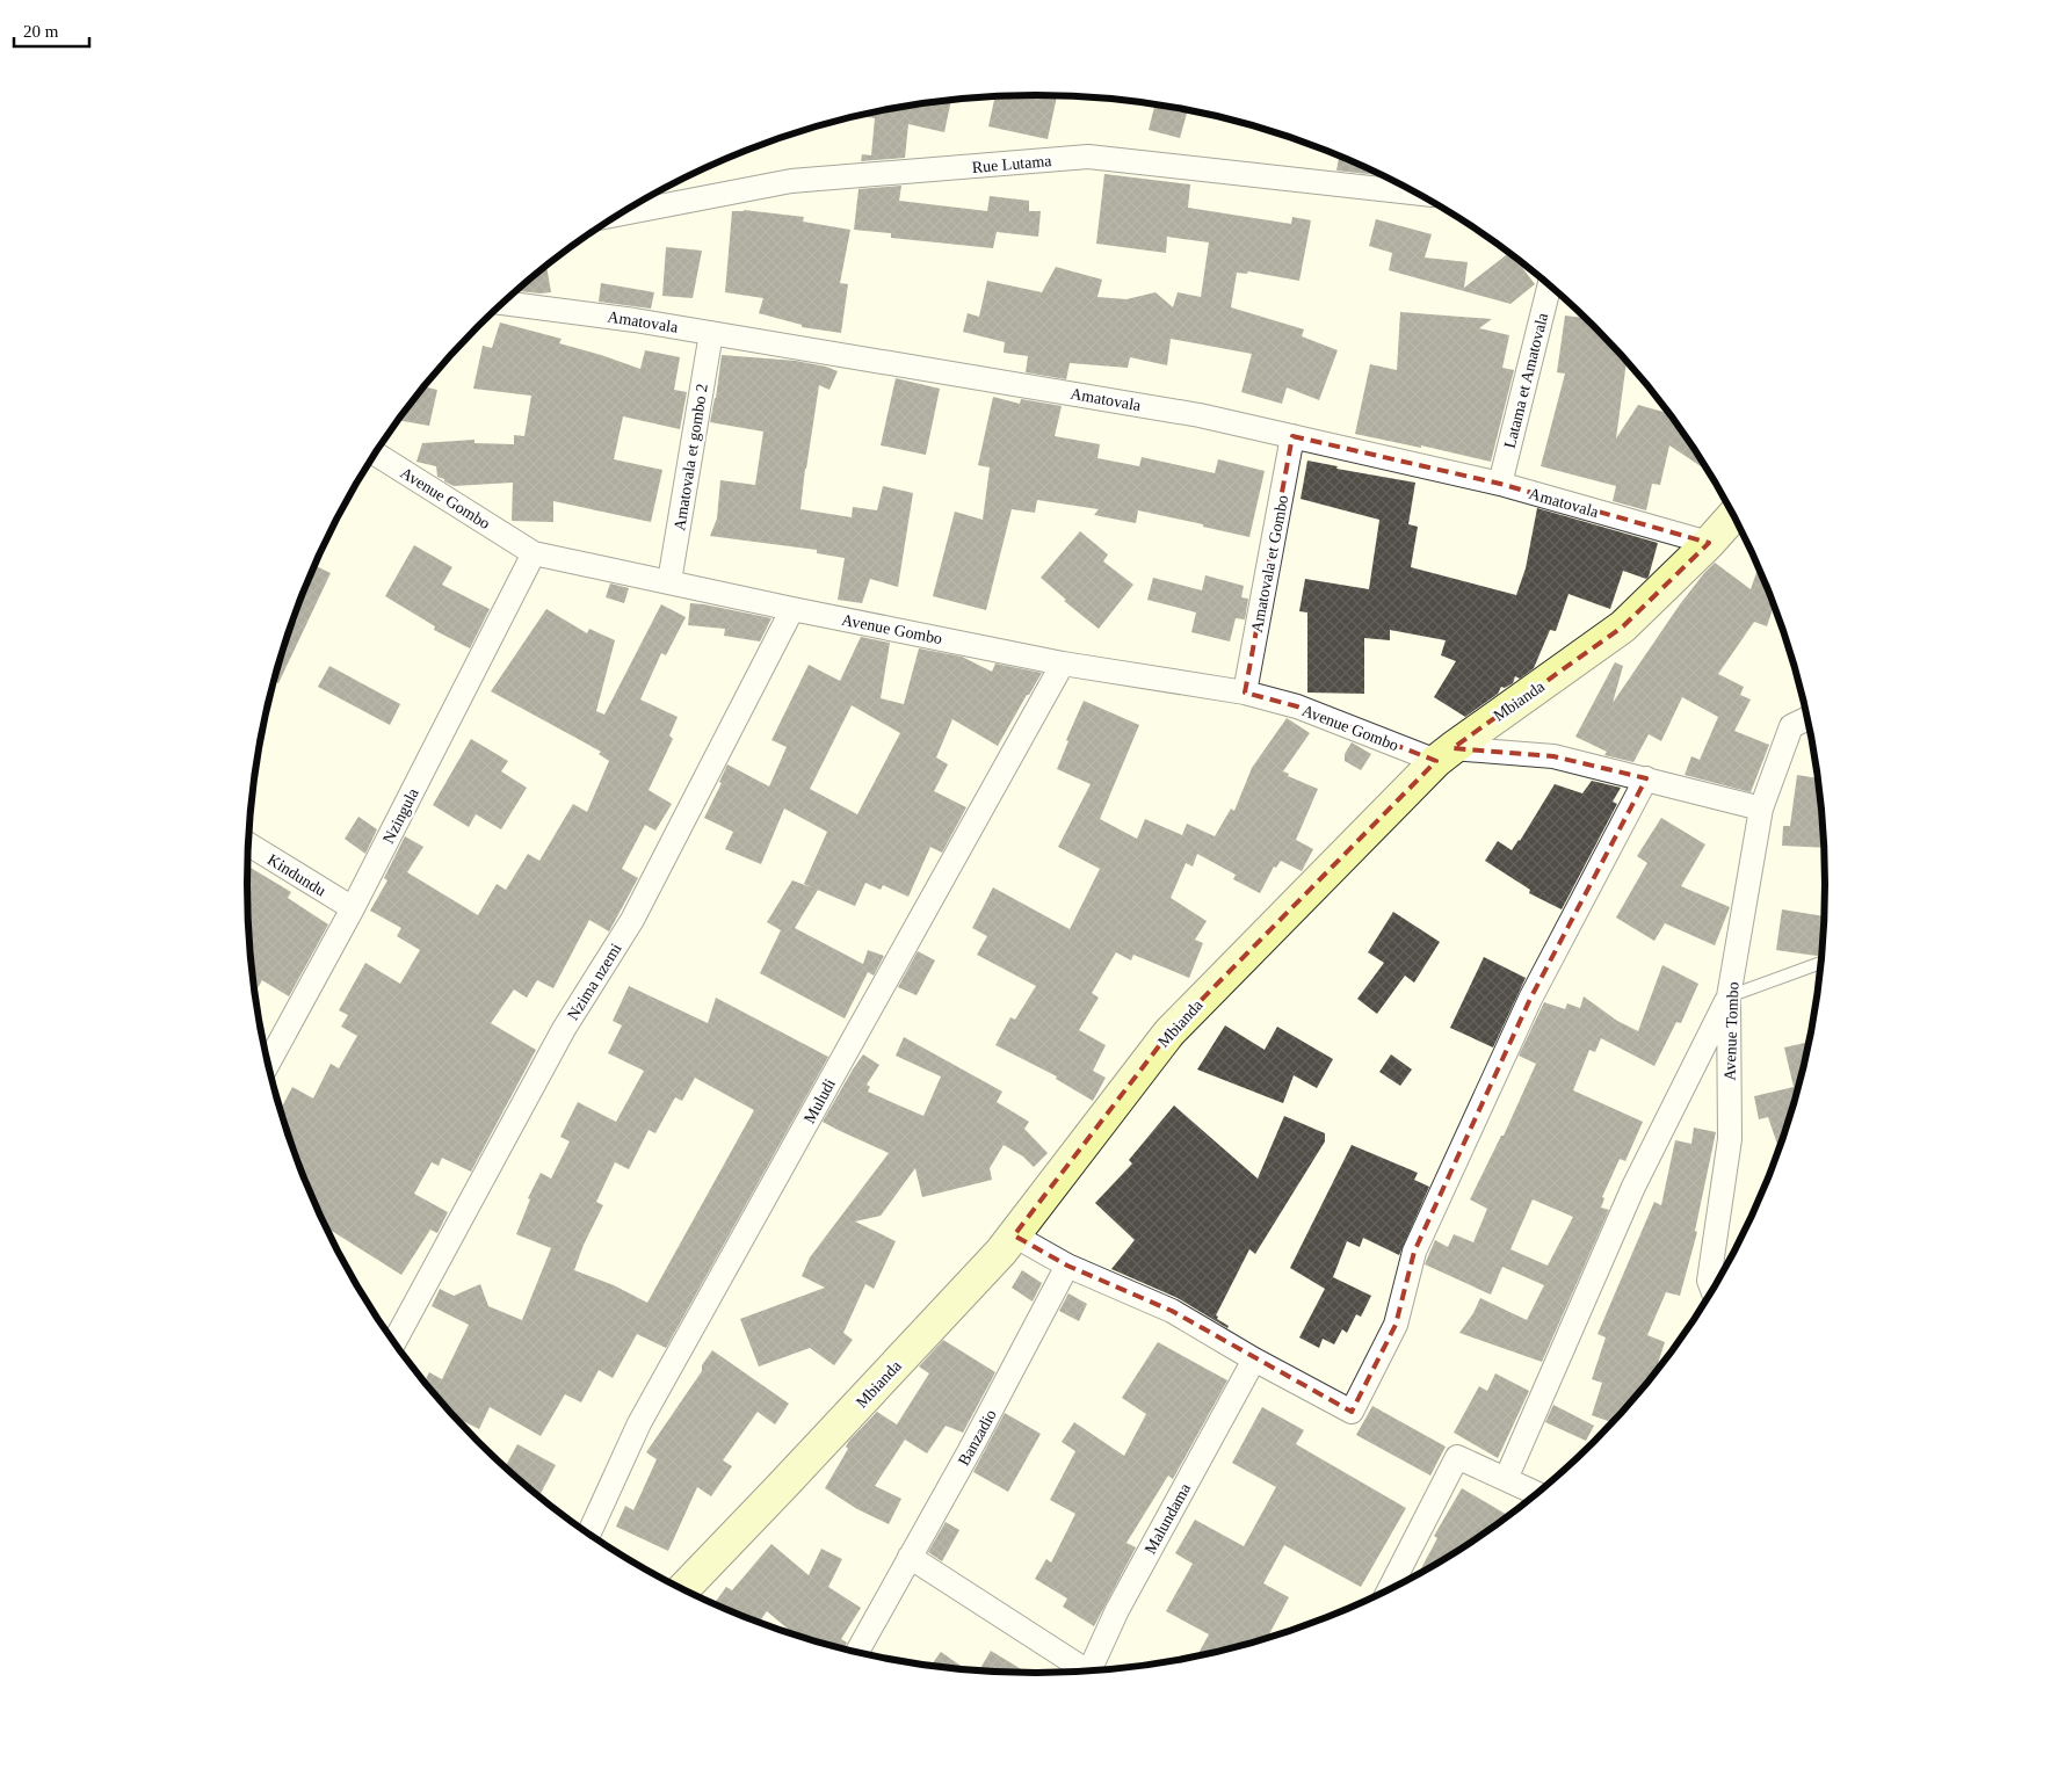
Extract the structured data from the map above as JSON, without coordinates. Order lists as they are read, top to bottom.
{
  "streets": {
    "street": [
      "Rue Lutama",
      "Amatovala",
      "Latama et Amatovala",
      "Amatovala et gombo 2",
      "Avenue Gombo",
      "Amatovala et Gombo",
      "Mbianda",
      "Nzingula",
      "Kindundu",
      "Nzima nzemi",
      "Avenue Tombo",
      "Muludi",
      "Banzadio",
      "Malundama"
    ]
  },
  "crossings": [
    ["Amatovala", "Latama et Amatovala"],
    ["Amatovala", "Amatovala et gombo 2"],
    ["Amatovala", "Amatovala et Gombo"],
    ["Amatovala", "Mbianda"],
    ["Amatovala et gombo 2", "Avenue Gombo"],
    ["Avenue Gombo", "Amatovala et Gombo"],
    ["Avenue Gombo", "Mbianda"],
    ["Avenue Gombo", "Nzingula"],
    ["Avenue Gombo", "Nzima nzemi"],
    ["Avenue Gombo", "Avenue Tombo"],
    ["Avenue Gombo", "Muludi"],
    ["Nzingula", "Kindundu"]
  ],
  "scale_bar": "20 m"
}
